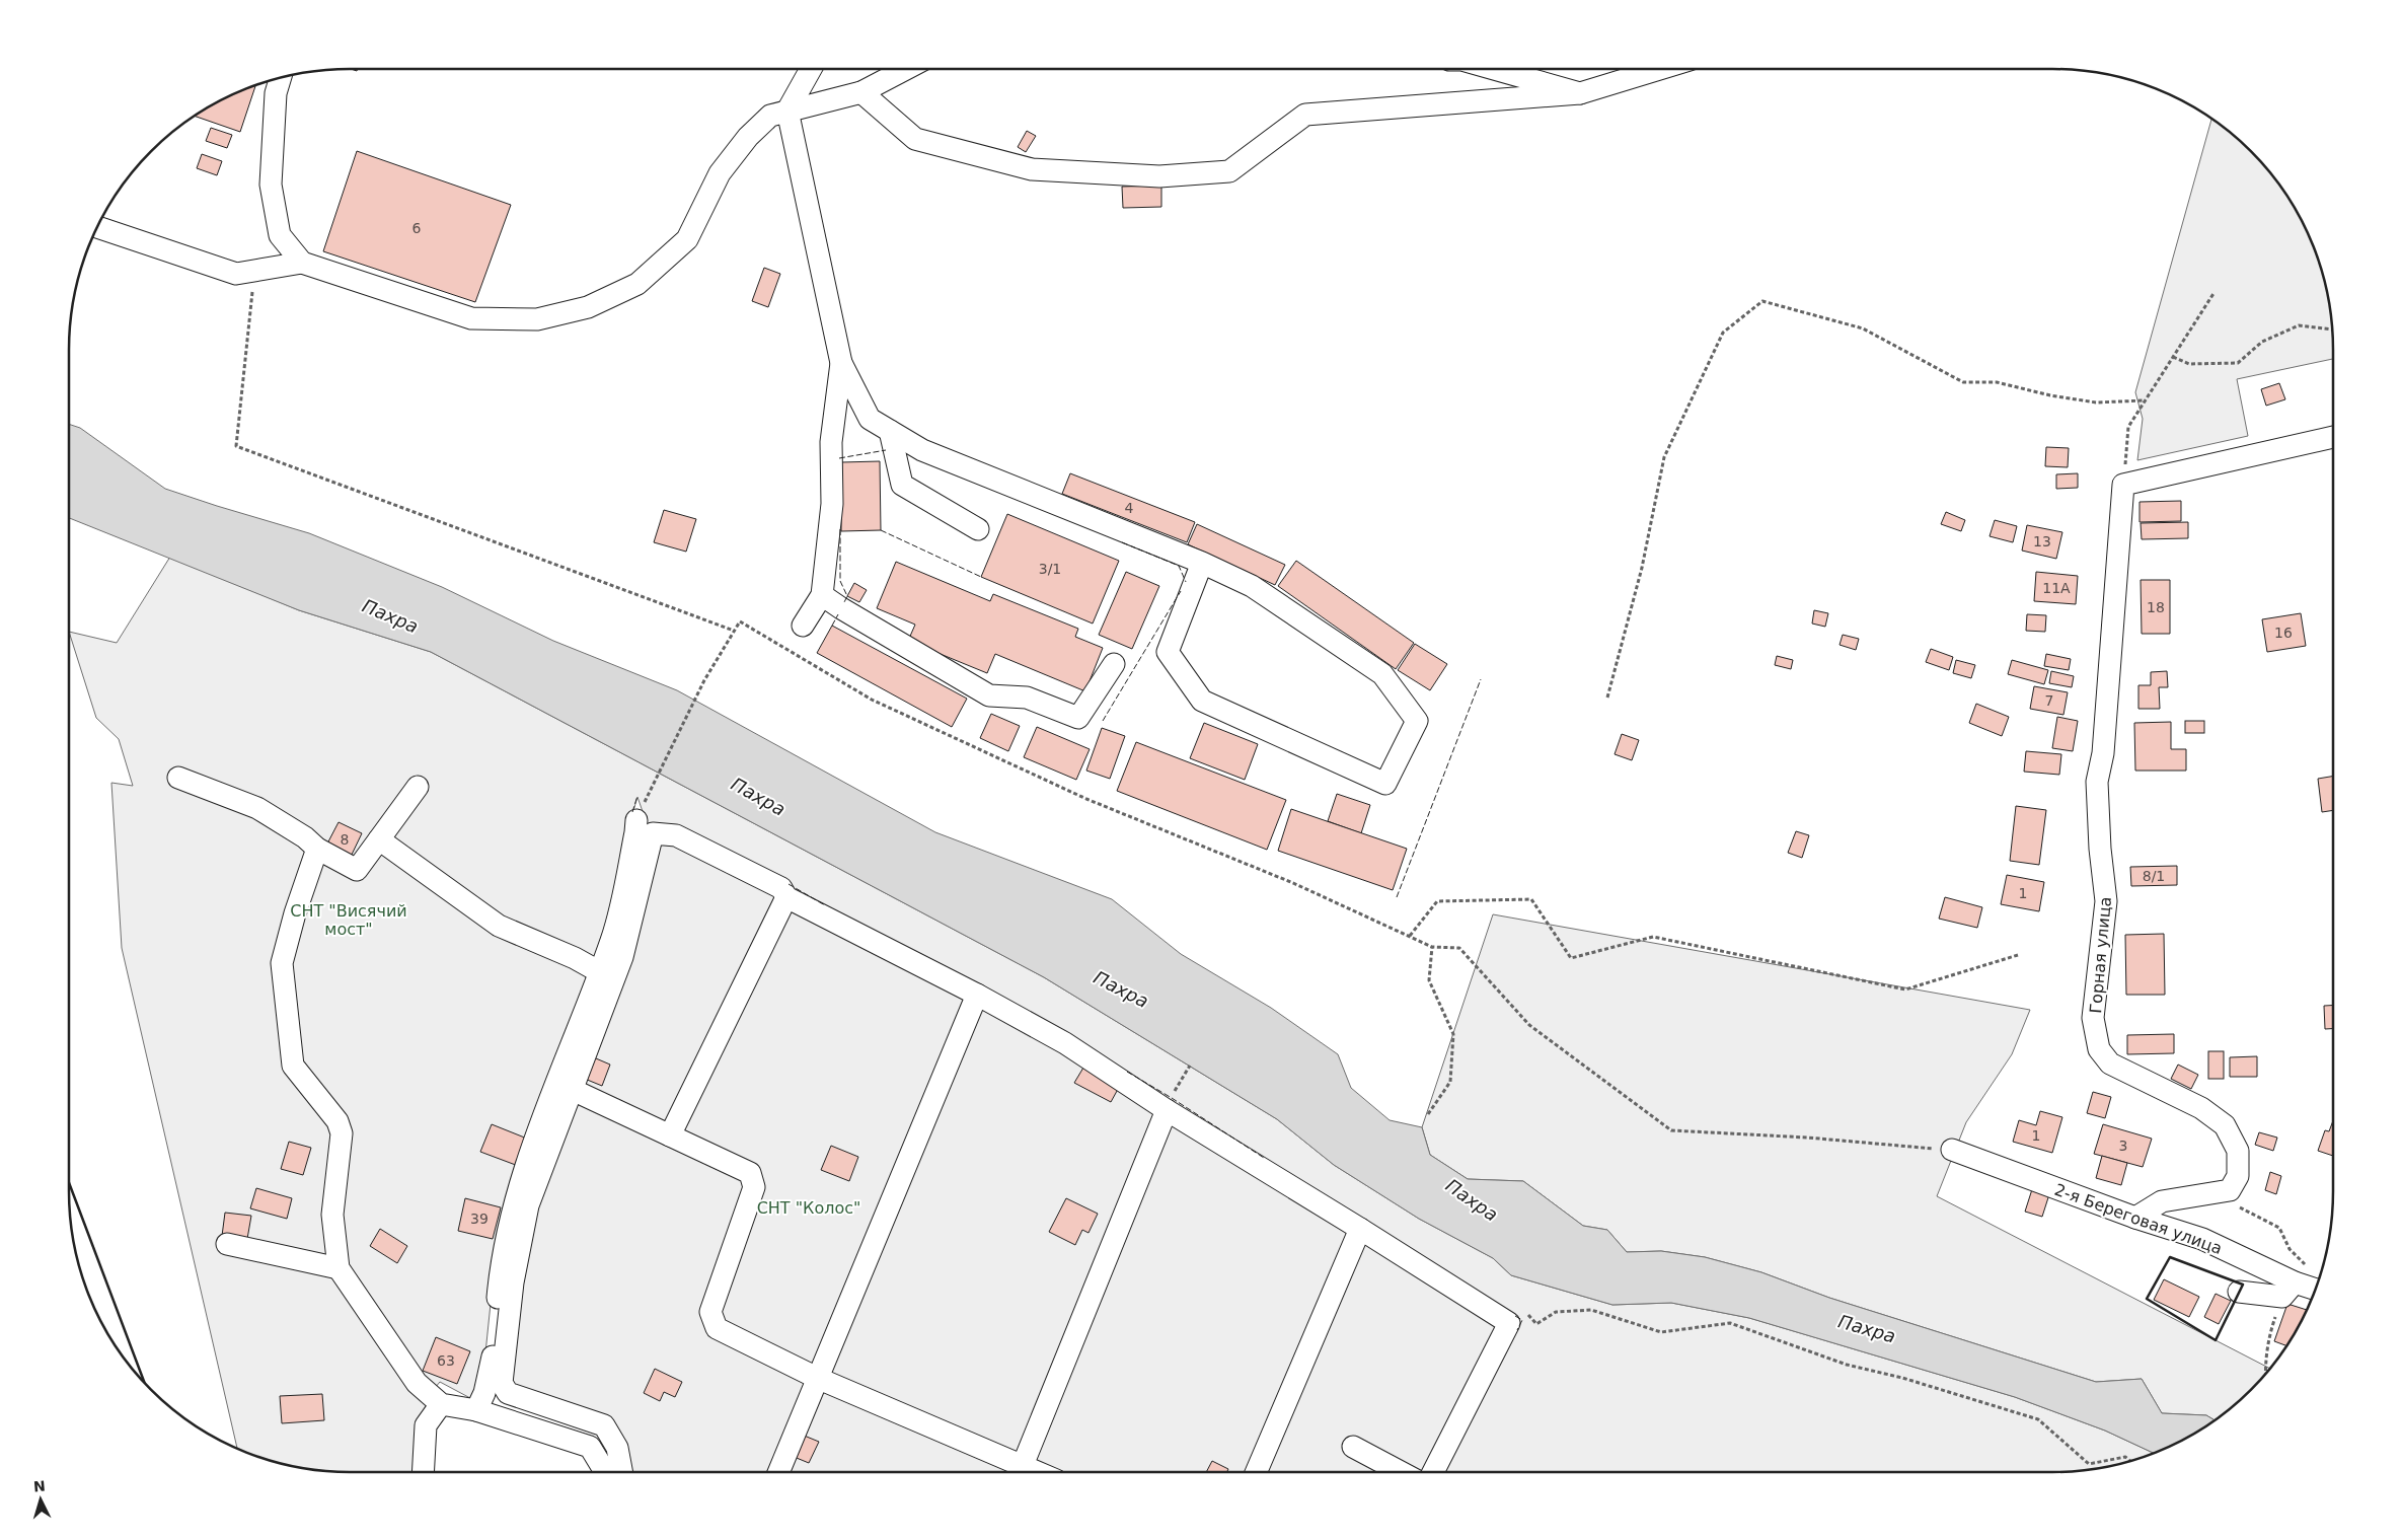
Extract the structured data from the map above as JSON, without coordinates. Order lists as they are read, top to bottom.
{
  "streets": {
    "street": ["Горная улица", "2-я Береговая улица"]
  },
  "water": ["Пахра"],
  "parks": ["СНТ \"Висячий мост\"", "СНТ \"Колос\""],
  "house_numbers": [
    "6",
    "4",
    "13",
    "3/1",
    "11А",
    "18",
    "16",
    "7",
    "8",
    "8/1",
    "1",
    "1",
    "3",
    "39",
    "63"
  ],
  "north": "top"
}
